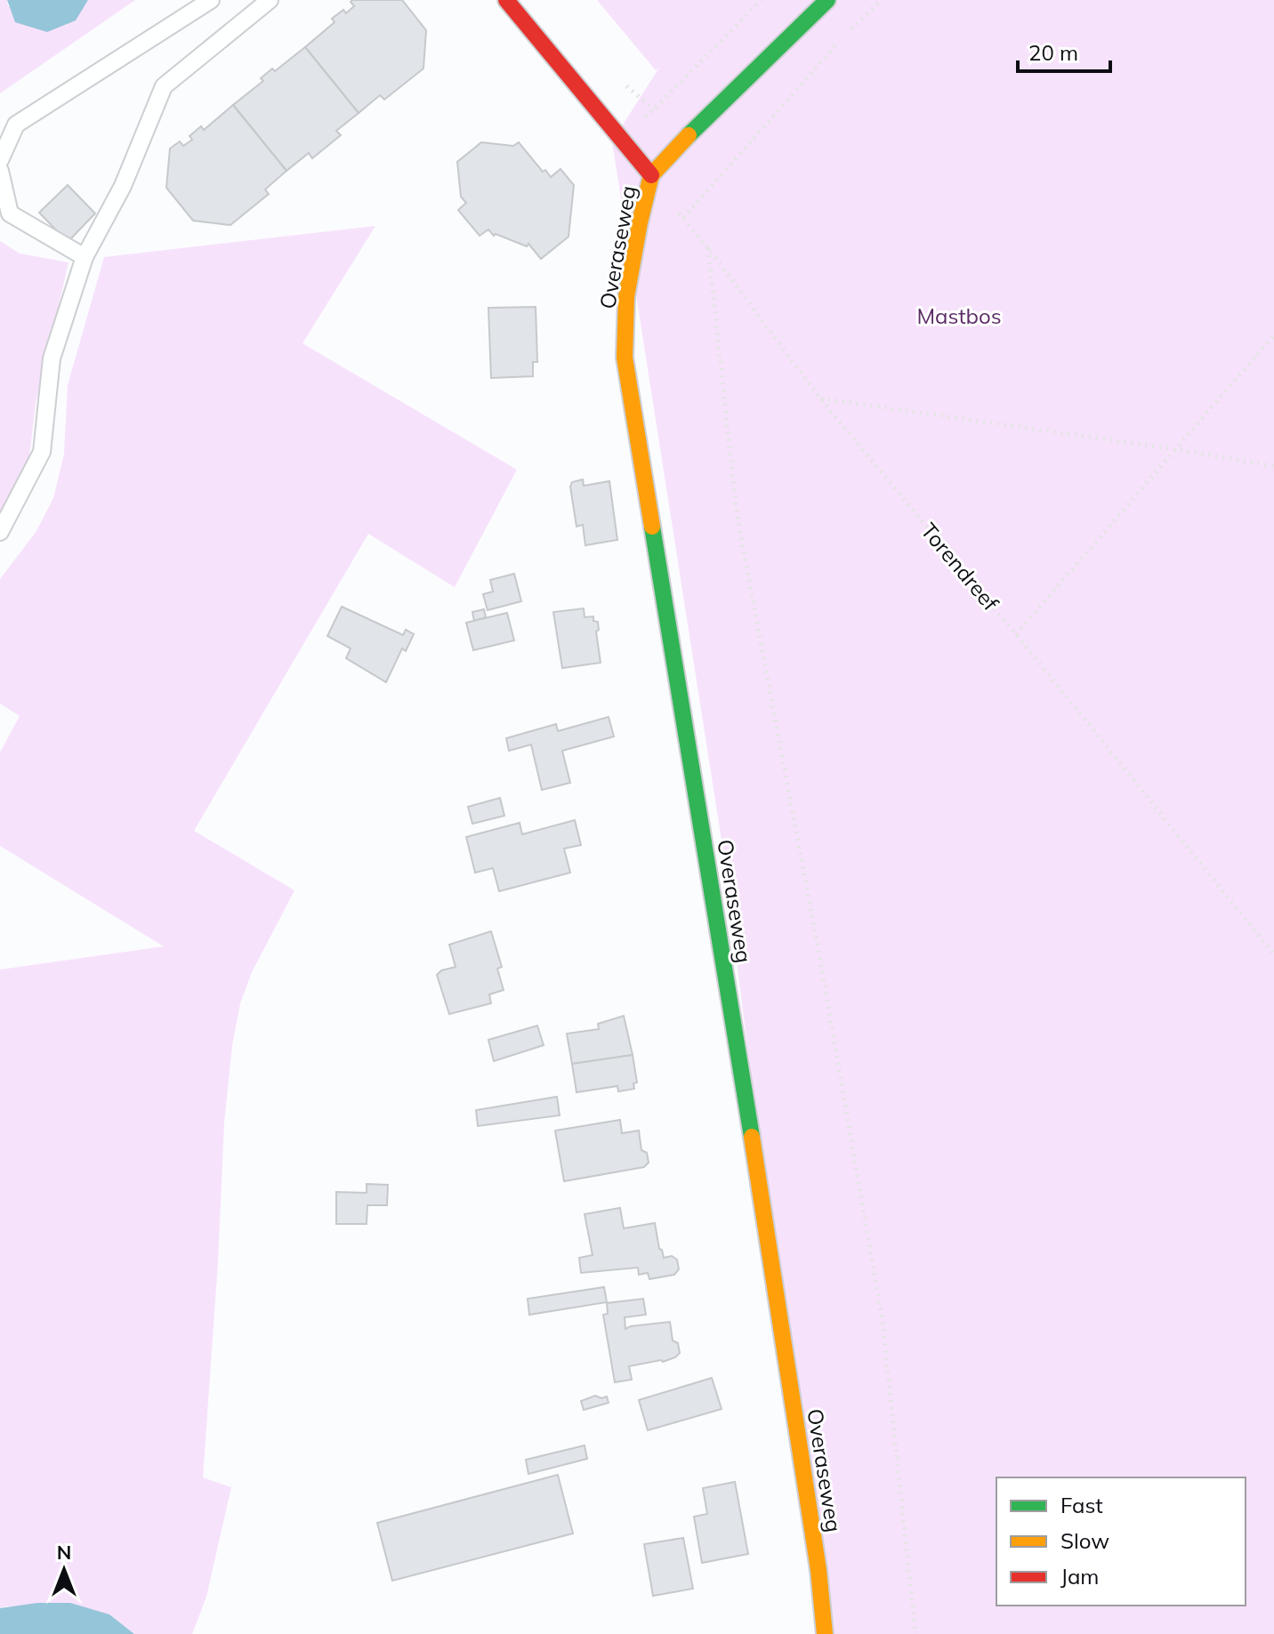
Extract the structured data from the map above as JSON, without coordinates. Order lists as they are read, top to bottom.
{
  "streets": {
    "street": ["Overaseweg"],
    "path": ["Torendreef"]
  },
  "crossings": [
    ["Overaseweg", "Torendreef"]
  ],
  "parks": ["Mastbos"],
  "legend": ["Fast", "Slow", "Jam"],
  "scale_bar": "20 m",
  "north": "top"
}
